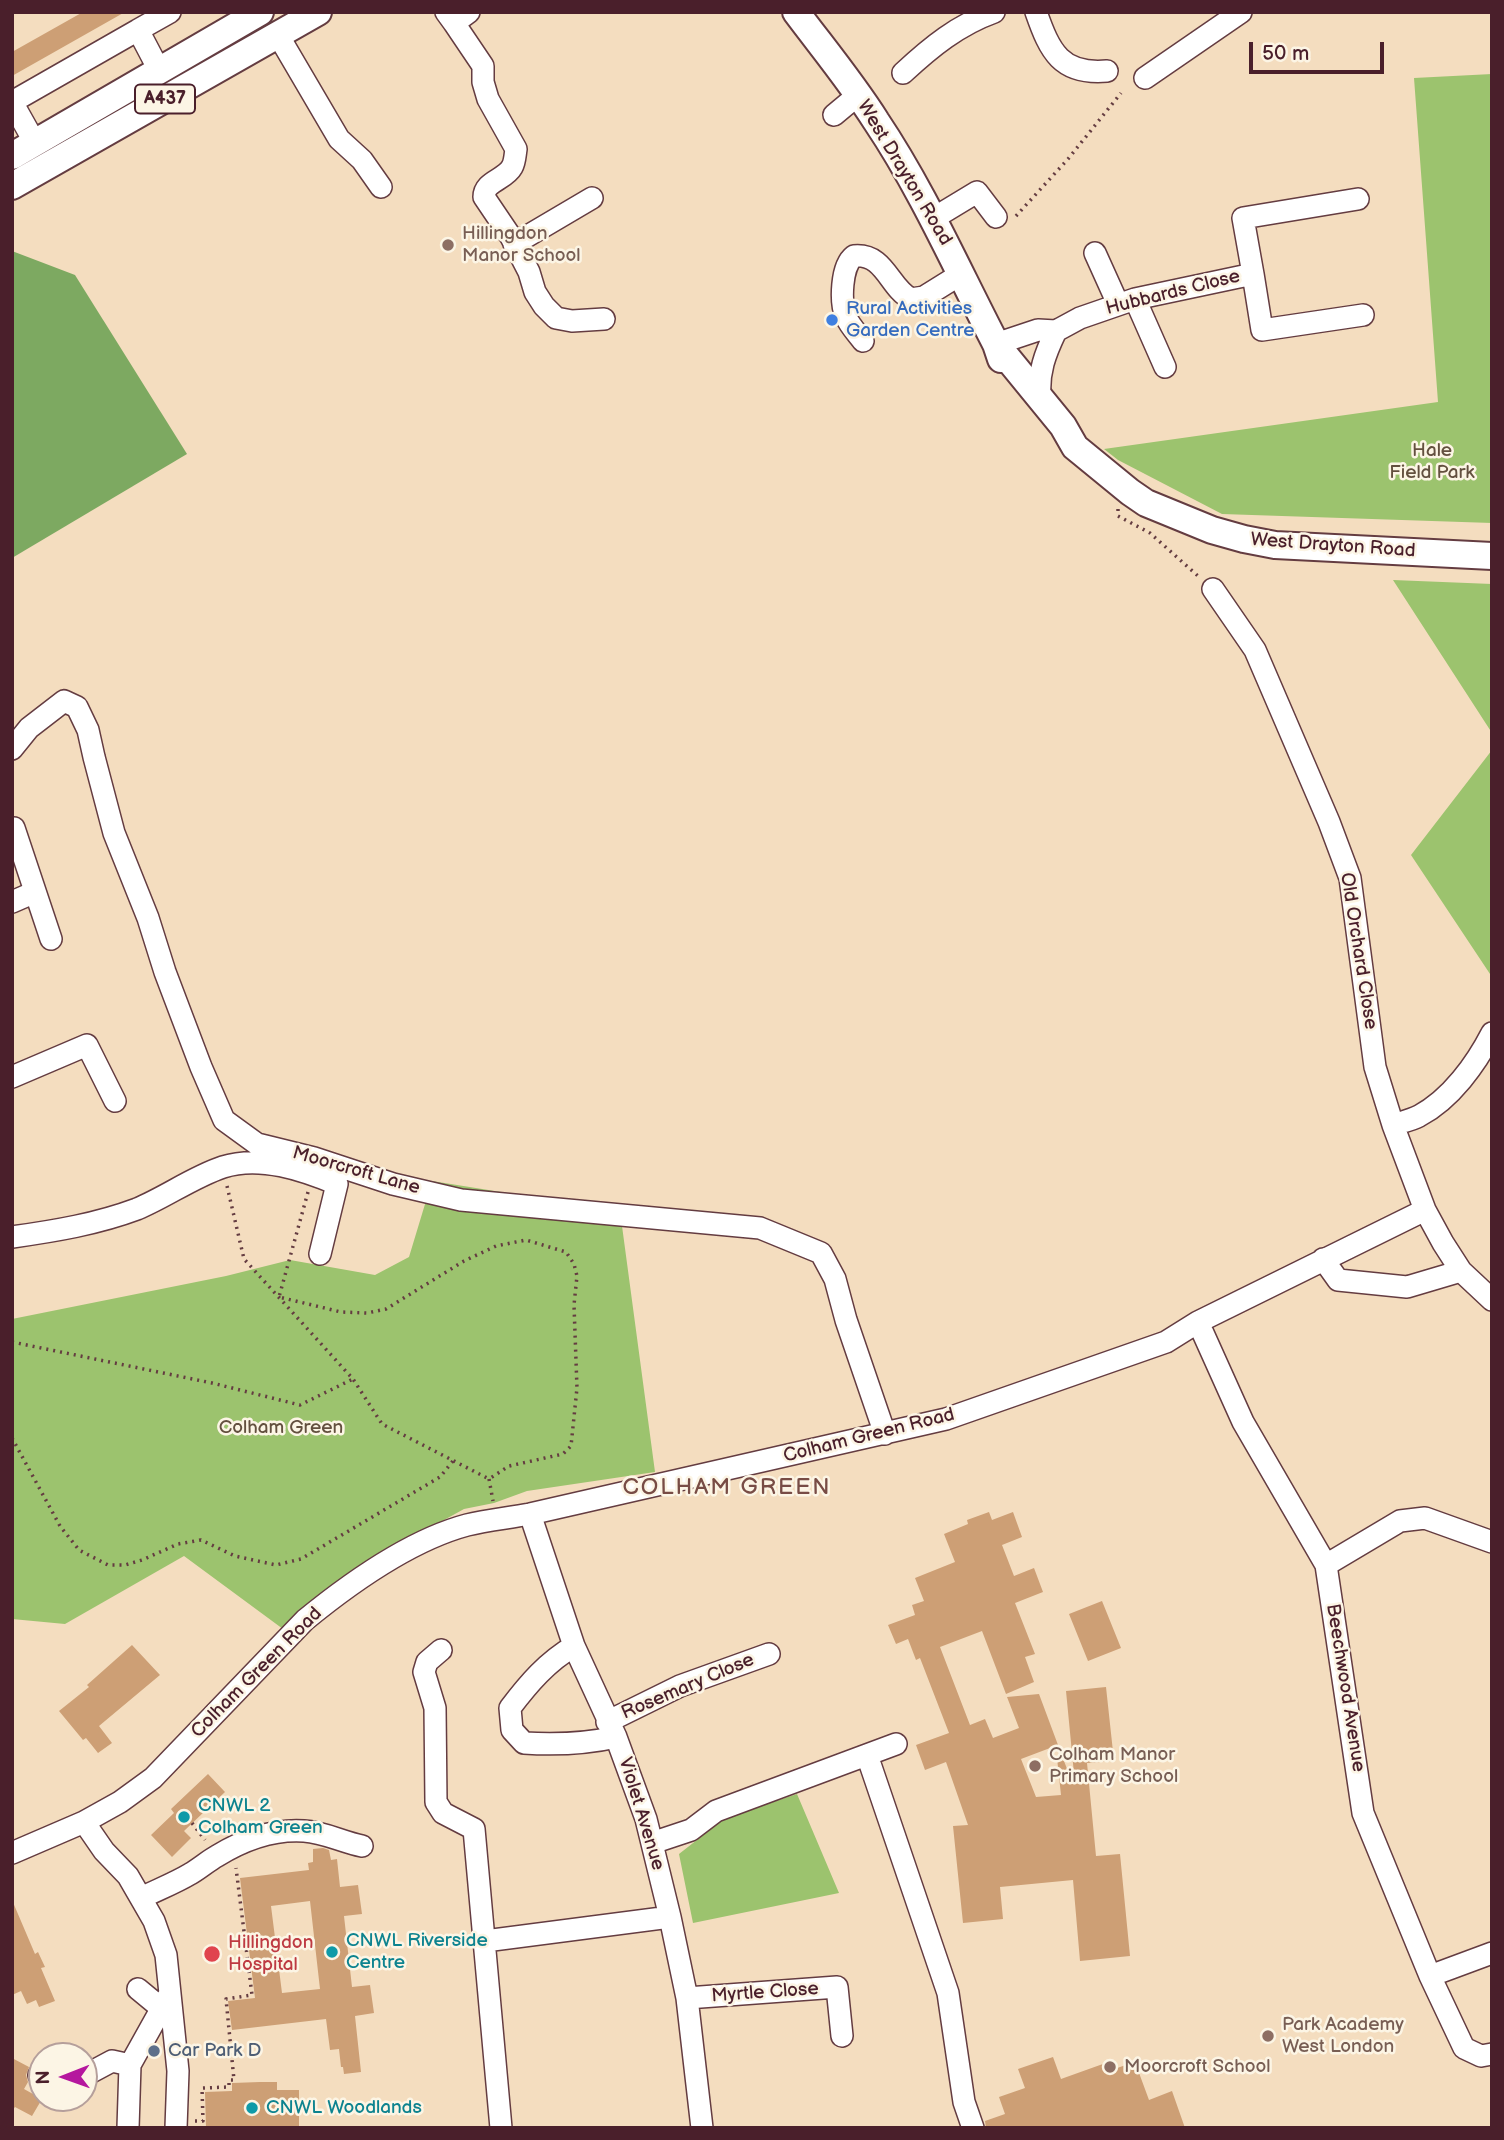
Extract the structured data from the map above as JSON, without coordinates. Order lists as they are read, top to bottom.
{
  "streets": {
    "main road": ["A437", "West Drayton Road"],
    "street": [
      "Hubbards Close",
      "Old Orchard Close",
      "Moorcroft Lane",
      "Colham Green Road",
      "Rosemary Close",
      "Beechwood Avenue",
      "Violet Avenue",
      "Myrtle Close"
    ]
  },
  "crossings": [
    ["West Drayton Road", "Hubbards Close"],
    ["Old Orchard Close", "Colham Green Road"],
    ["Moorcroft Lane", "Colham Green Road"],
    ["Colham Green Road", "Beechwood Avenue"],
    ["Colham Green Road", "Violet Avenue"],
    ["Rosemary Close", "Violet Avenue"],
    ["Violet Avenue", "Myrtle Close"]
  ],
  "districts": ["COLHAM GREEN"],
  "parks": ["Hale Field Park", "Colham Green"],
  "places": [
    "Hillingdon Manor School",
    "Rural Activities Garden Centre",
    "Colham Manor Primary School",
    "CNWL 2 Colham Green",
    "CNWL Riverside Centre",
    "Hillingdon Hospital",
    "Park Academy West London",
    "Car Park D",
    "Moorcroft School",
    "CNWL Woodlands"
  ],
  "scale_bar": "50 m",
  "north": "left"
}
